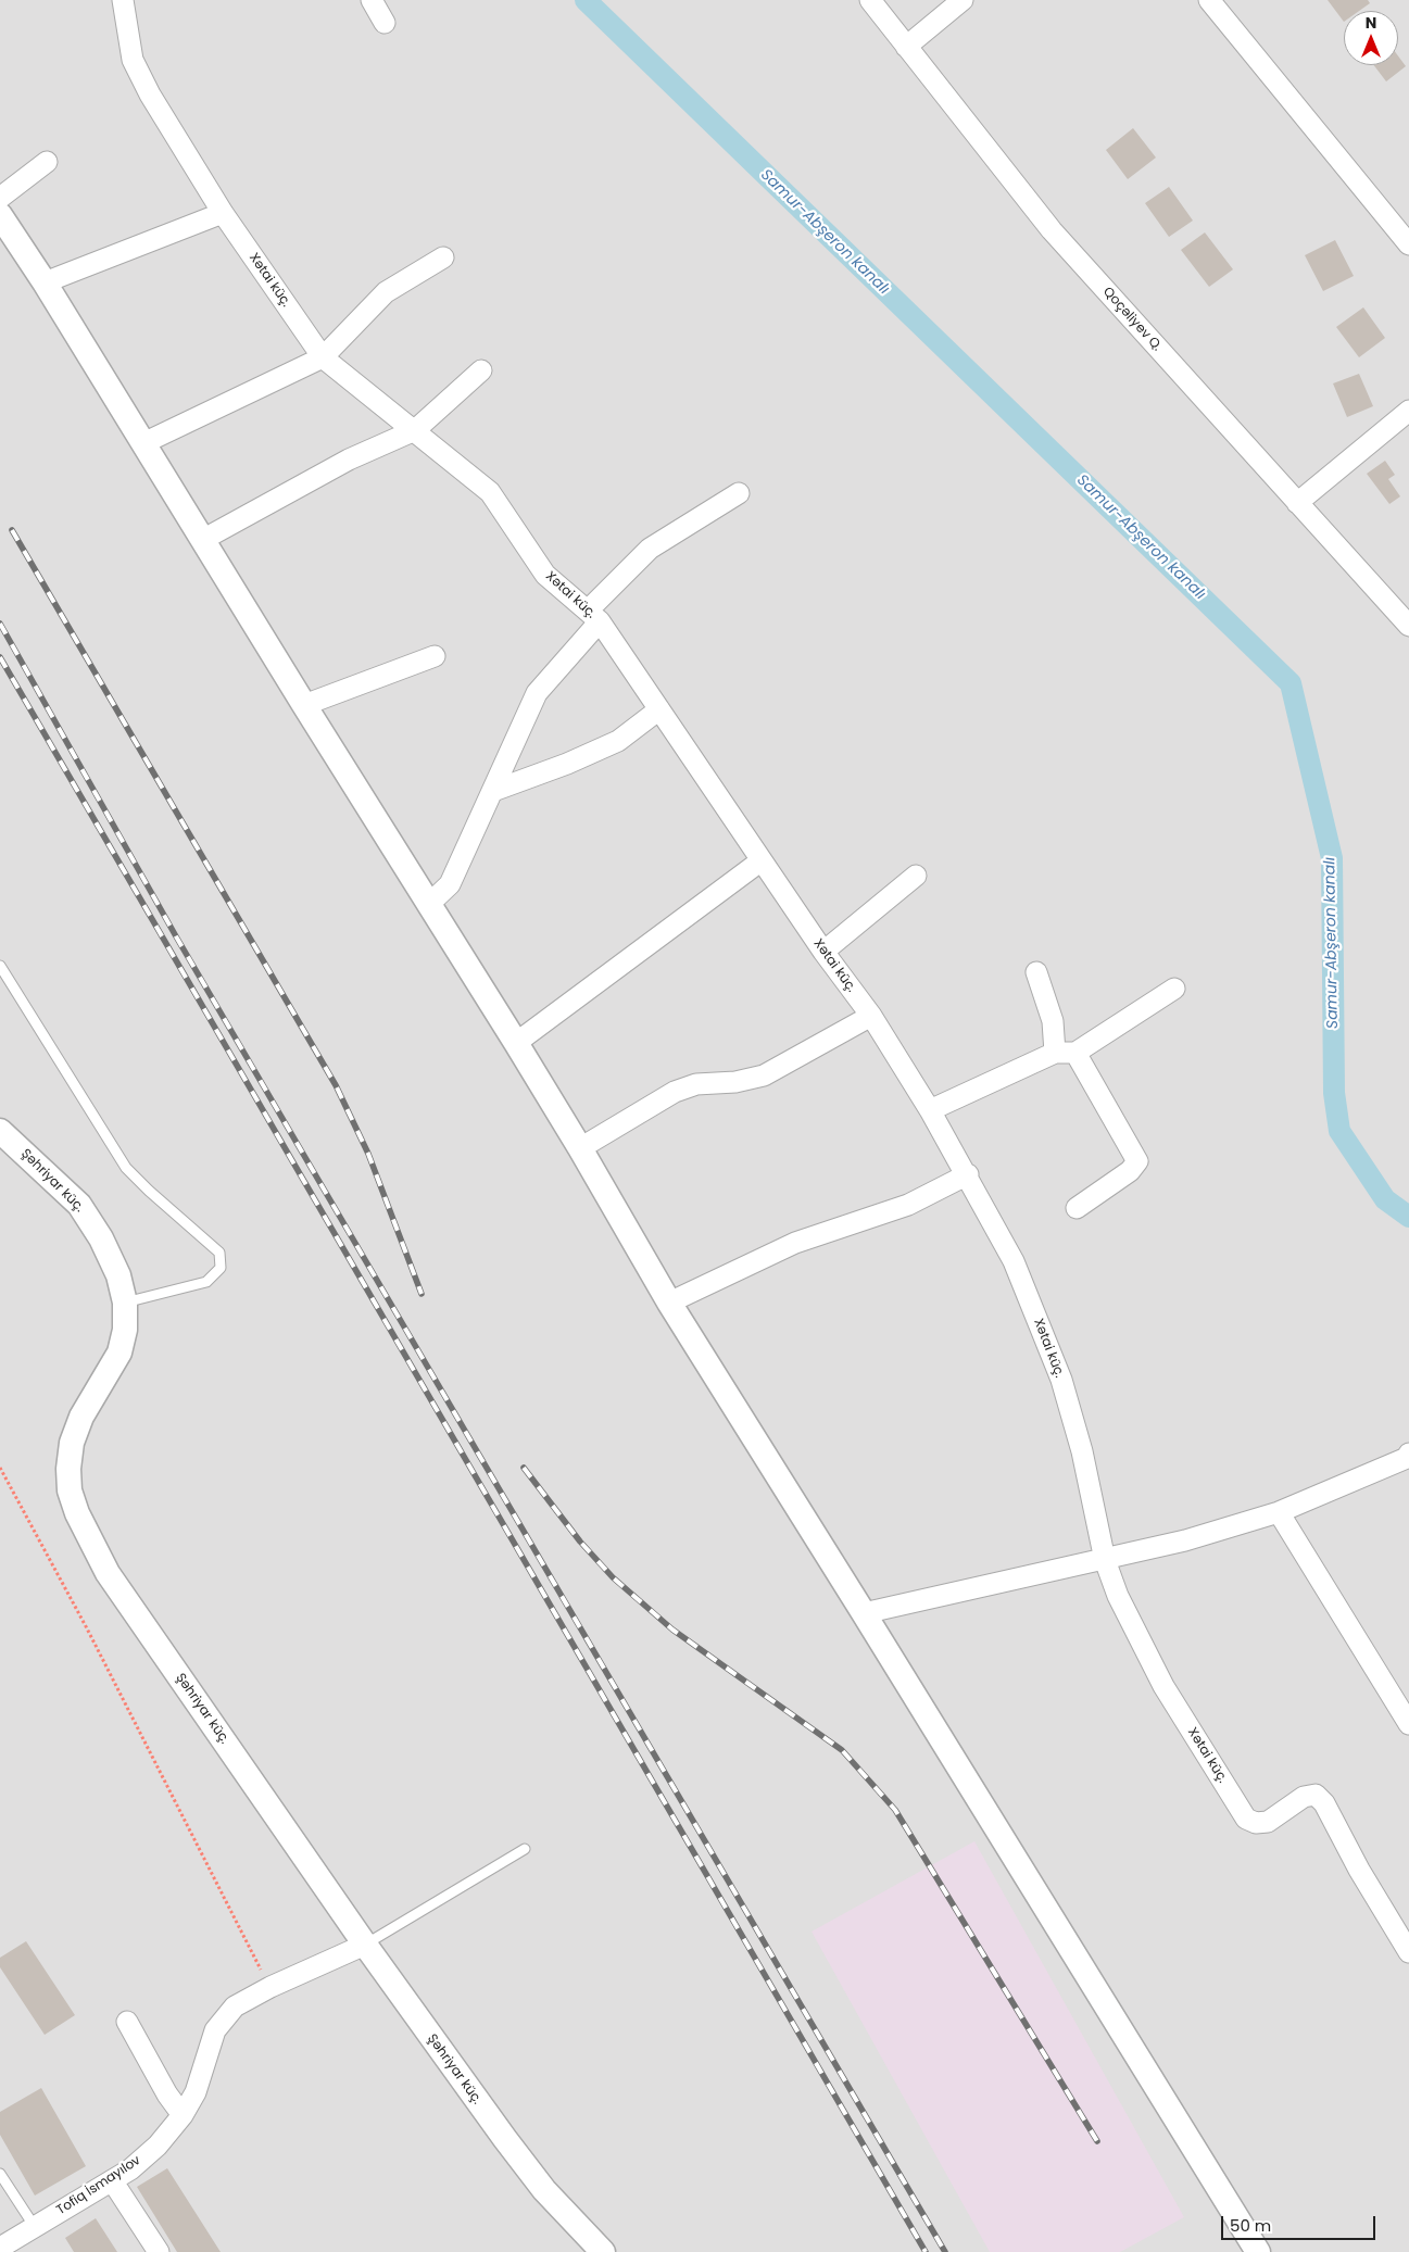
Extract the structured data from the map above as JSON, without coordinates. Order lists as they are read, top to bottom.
{
  "streets": {
    "street": [
      "Xətai küç.",
      "Qoçəliyev Q.",
      "Şəhriyar küç.",
      "Tofiq İsmayılov"
    ]
  },
  "crossings": [
    ["Şəhriyar küç.", "Tofiq İsmayılov"]
  ],
  "water": ["Samur-Abşeron kanalı"],
  "scale_bar": "50 m",
  "north": "top"
}
